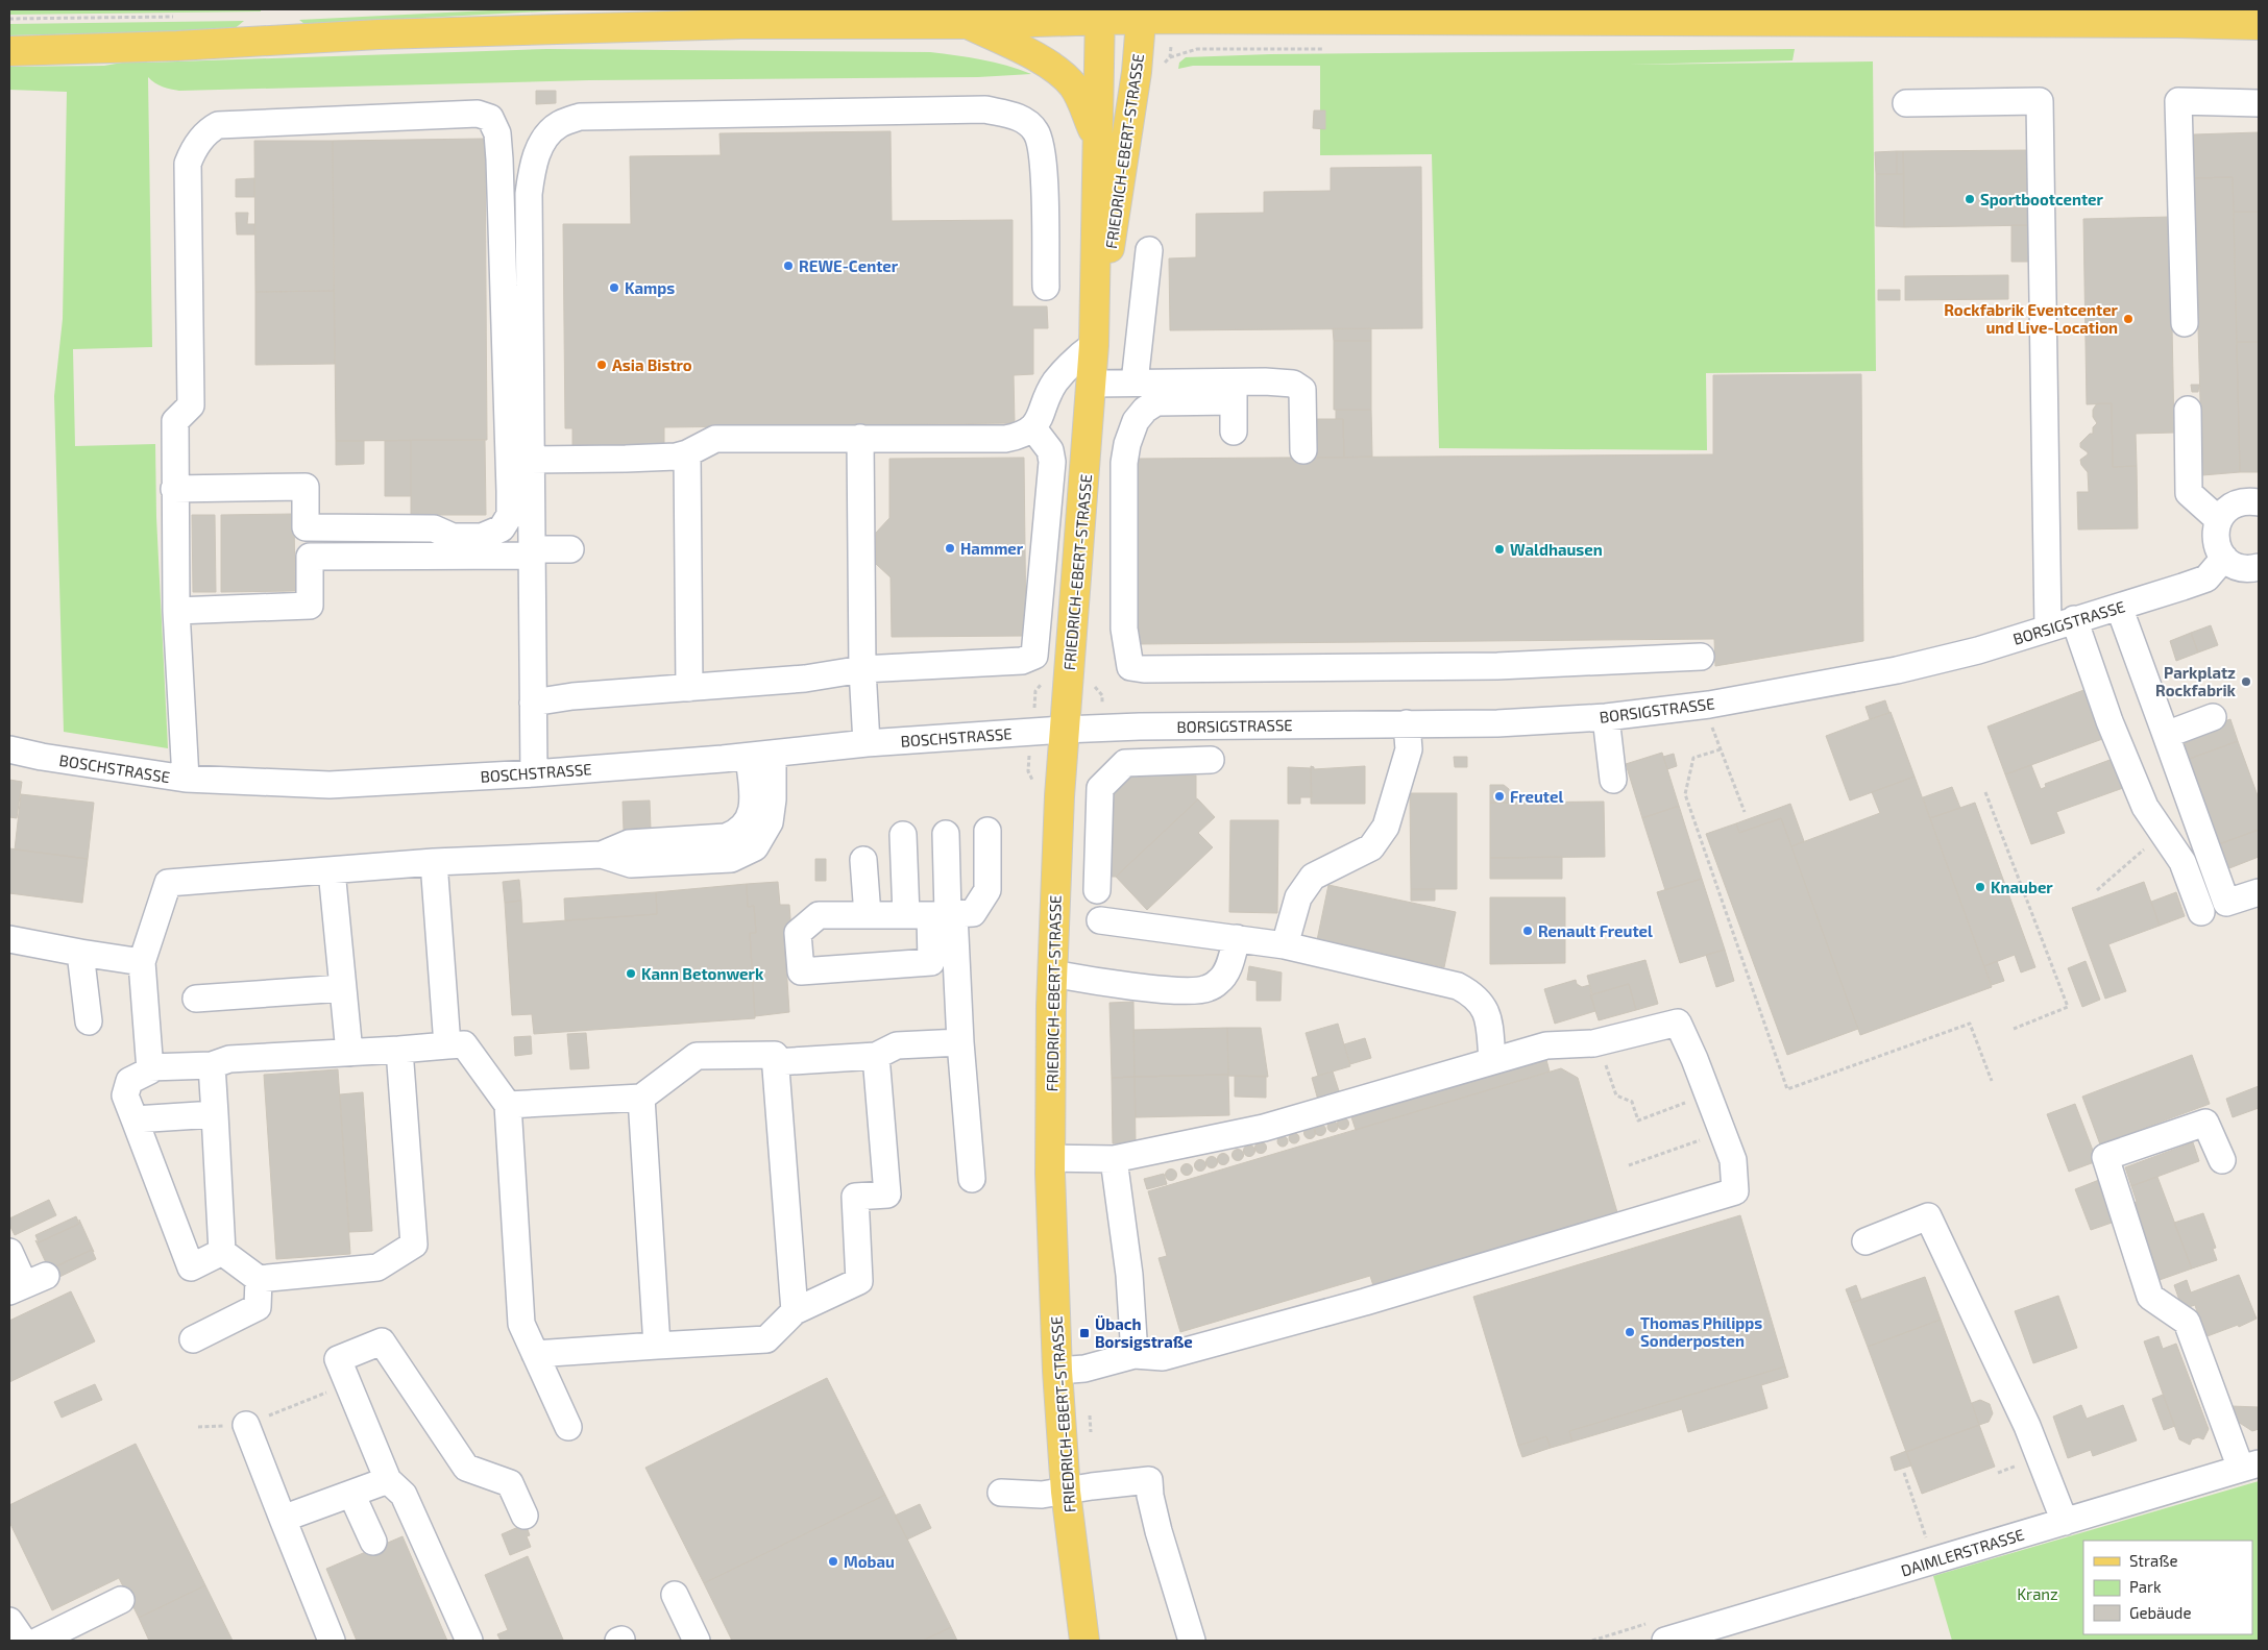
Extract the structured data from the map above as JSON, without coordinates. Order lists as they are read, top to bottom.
{
  "streets": {
    "main road": ["FRIEDRICH-EBERT-STRASSE"],
    "street": ["BORSIGSTRASSE", "BOSCHSTRASSE", "DAIMLERSTRASSE"]
  },
  "crossings": [
    ["FRIEDRICH-EBERT-STRASSE", "BORSIGSTRASSE"],
    ["FRIEDRICH-EBERT-STRASSE", "BOSCHSTRASSE"],
    ["BORSIGSTRASSE", "BOSCHSTRASSE"]
  ],
  "parks": ["Kranz"],
  "places": {
    "other": [
      "Sportbootcenter",
      "REWE-Center",
      "Kamps",
      "Rockfabrik Eventcenter und Live-Location",
      "Asia Bistro",
      "Hammer",
      "Waldhausen",
      "Parkplatz Rockfabrik",
      "Freutel",
      "Knauber",
      "Renault Freutel",
      "Kann Betonwerk",
      "Thomas Philipps Sonderposten",
      "Mobau"
    ],
    "transit": ["Übach Borsigstraße"]
  },
  "legend": ["Straße", "Park", "Gebäude"]
}
